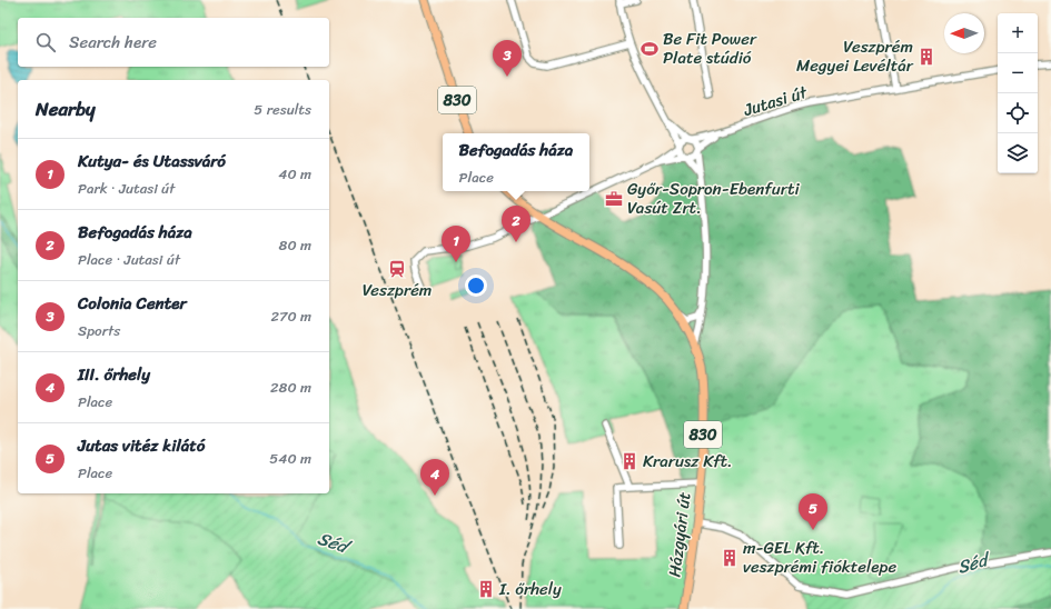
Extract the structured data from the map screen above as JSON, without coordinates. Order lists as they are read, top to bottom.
{
  "streets": {
    "main road": ["830", "Házgyári út"],
    "street": ["Jutasi út"]
  },
  "crossings": [
    ["830", "Jutasi út"],
    ["830", "Házgyári út"]
  ],
  "water": ["Séd"],
  "places": {
    "sports": ["Be Fit Power Plate stúdió"],
    "building": [
      "Veszprém Megyei Levéltár",
      "Krarusz Kft.",
      "m-GEL Kft. veszprémi fióktelepe",
      "I. őrhely"
    ],
    "office": ["Győr-Sopron-Ebenfurti Vasút Zrt."],
    "station": ["Veszprém"]
  },
  "north": "left",
  "page": {
    "map_buttons": ["+", "−"],
    "search": "Search here",
    "pins": [
      "3",
      "2",
      "1",
      "4",
      "5"
    ],
    "heading": ["Nearby", "5 results"],
    "popup": ["Befogadás háza", "Place"],
    "list": [
      {
        "mark": "1",
        "name": "Kutya- és Utassváró",
        "note": "Park · Jutasi út",
        "value": "40 m"
      },
      {
        "mark": "2",
        "name": "Befogadás háza",
        "note": "Place · Jutasi út",
        "value": "80 m"
      },
      {
        "mark": "3",
        "name": "Colonia Center",
        "note": "Sports",
        "value": "270 m"
      },
      {
        "mark": "4",
        "name": "III. őrhely",
        "note": "Place",
        "value": "280 m"
      },
      {
        "mark": "5",
        "name": "Jutas vitéz kilátó",
        "note": "Place",
        "value": "540 m"
      }
    ]
  }
}
